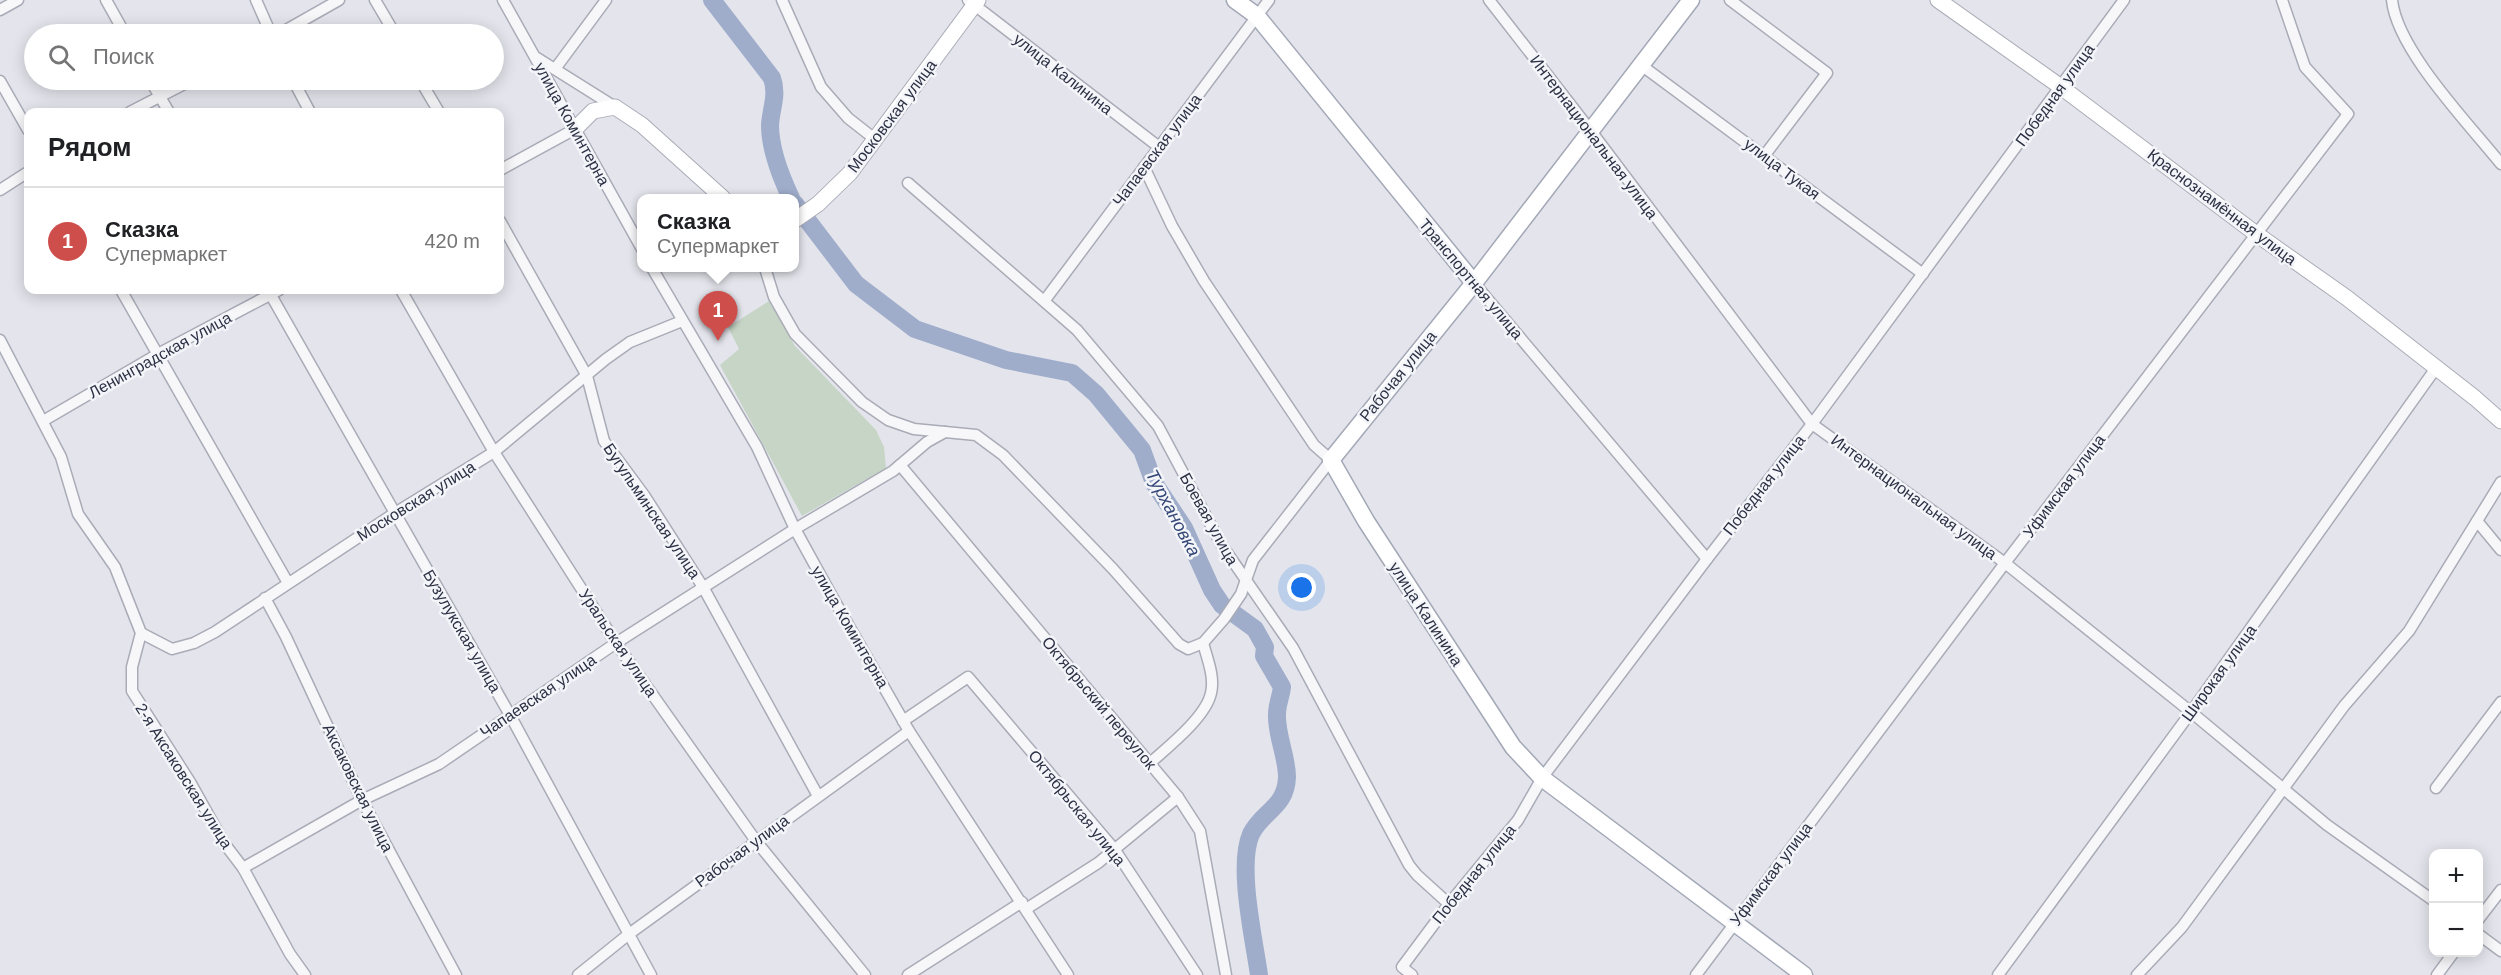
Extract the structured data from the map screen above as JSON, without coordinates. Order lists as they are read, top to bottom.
{
  "streets": {
    "main road": ["улица Калинина", "Транспортная улица", "Рабочая улица"],
    "street": [
      "Победная улица",
      "Московская улица",
      "улица Коминтерна",
      "Интернациональная улица",
      "Чапаевская улица",
      "улица Тукая",
      "Краснознамённая улица",
      "Ленинградская улица",
      "Уфимская улица",
      "Бугульминская улица",
      "Боевая улица",
      "Бузулукская улица",
      "Уральская улица",
      "Широкая улица",
      "Октябрьский переулок",
      "2-я Аксаковская улица",
      "Аксаковская улица",
      "Октябрьская улица"
    ]
  },
  "crossings": [
    ["улица Калинина", "Победная улица"],
    ["улица Калинина", "Московская улица"],
    ["улица Калинина", "Чапаевская улица"],
    ["улица Калинина", "Рабочая улица"],
    ["улица Калинина", "Уфимская улица"],
    ["Победная улица", "Интернациональная улица"],
    ["Победная улица", "улица Тукая"],
    ["Победная улица", "Краснознамённая улица"],
    ["Победная улица", "Транспортная улица"],
    ["Победная улица", "Боевая улица"],
    ["Московская улица", "улица Коминтерна"],
    ["Московская улица", "Бугульминская улица"],
    ["Московская улица", "Бузулукская улица"],
    ["Московская улица", "Уральская улица"],
    ["Московская улица", "2-я Аксаковская улица"],
    ["Московская улица", "Аксаковская улица"],
    ["улица Коминтерна", "Чапаевская улица"],
    ["улица Коминтерна", "Рабочая улица"],
    ["Интернациональная улица", "Рабочая улица"],
    ["Интернациональная улица", "Уфимская улица"],
    ["Интернациональная улица", "Широкая улица"],
    ["Чапаевская улица", "Транспортная улица"],
    ["Чапаевская улица", "Бугульминская улица"],
    ["Чапаевская улица", "Боевая улица"],
    ["Чапаевская улица", "Бузулукская улица"],
    ["Чапаевская улица", "Уральская улица"],
    ["Чапаевская улица", "Октябрьский переулок"],
    ["Чапаевская улица", "2-я Аксаковская улица"],
    ["Чапаевская улица", "Аксаковская улица"],
    ["улица Тукая", "Рабочая улица"],
    ["Краснознамённая улица", "Уфимская улица"],
    ["Краснознамённая улица", "Широкая улица"],
    ["Транспортная улица", "Рабочая улица"],
    ["Рабочая улица", "Бугульминская улица"],
    ["Рабочая улица", "Боевая улица"],
    ["Рабочая улица", "Бузулукская улица"],
    ["Рабочая улица", "Уральская улица"],
    ["Рабочая улица", "Октябрьская улица"]
  ],
  "water": ["Турхановка"],
  "page": {
    "search": "Поиск",
    "heading": "Рядом",
    "list": [
      {
        "mark": "1",
        "name": "Сказка",
        "note": "Супермаркет",
        "value": "420 m"
      }
    ],
    "popup": ["Сказка", "Супермаркет"],
    "pins": "1",
    "map_buttons": ["+", "−"]
  }
}
